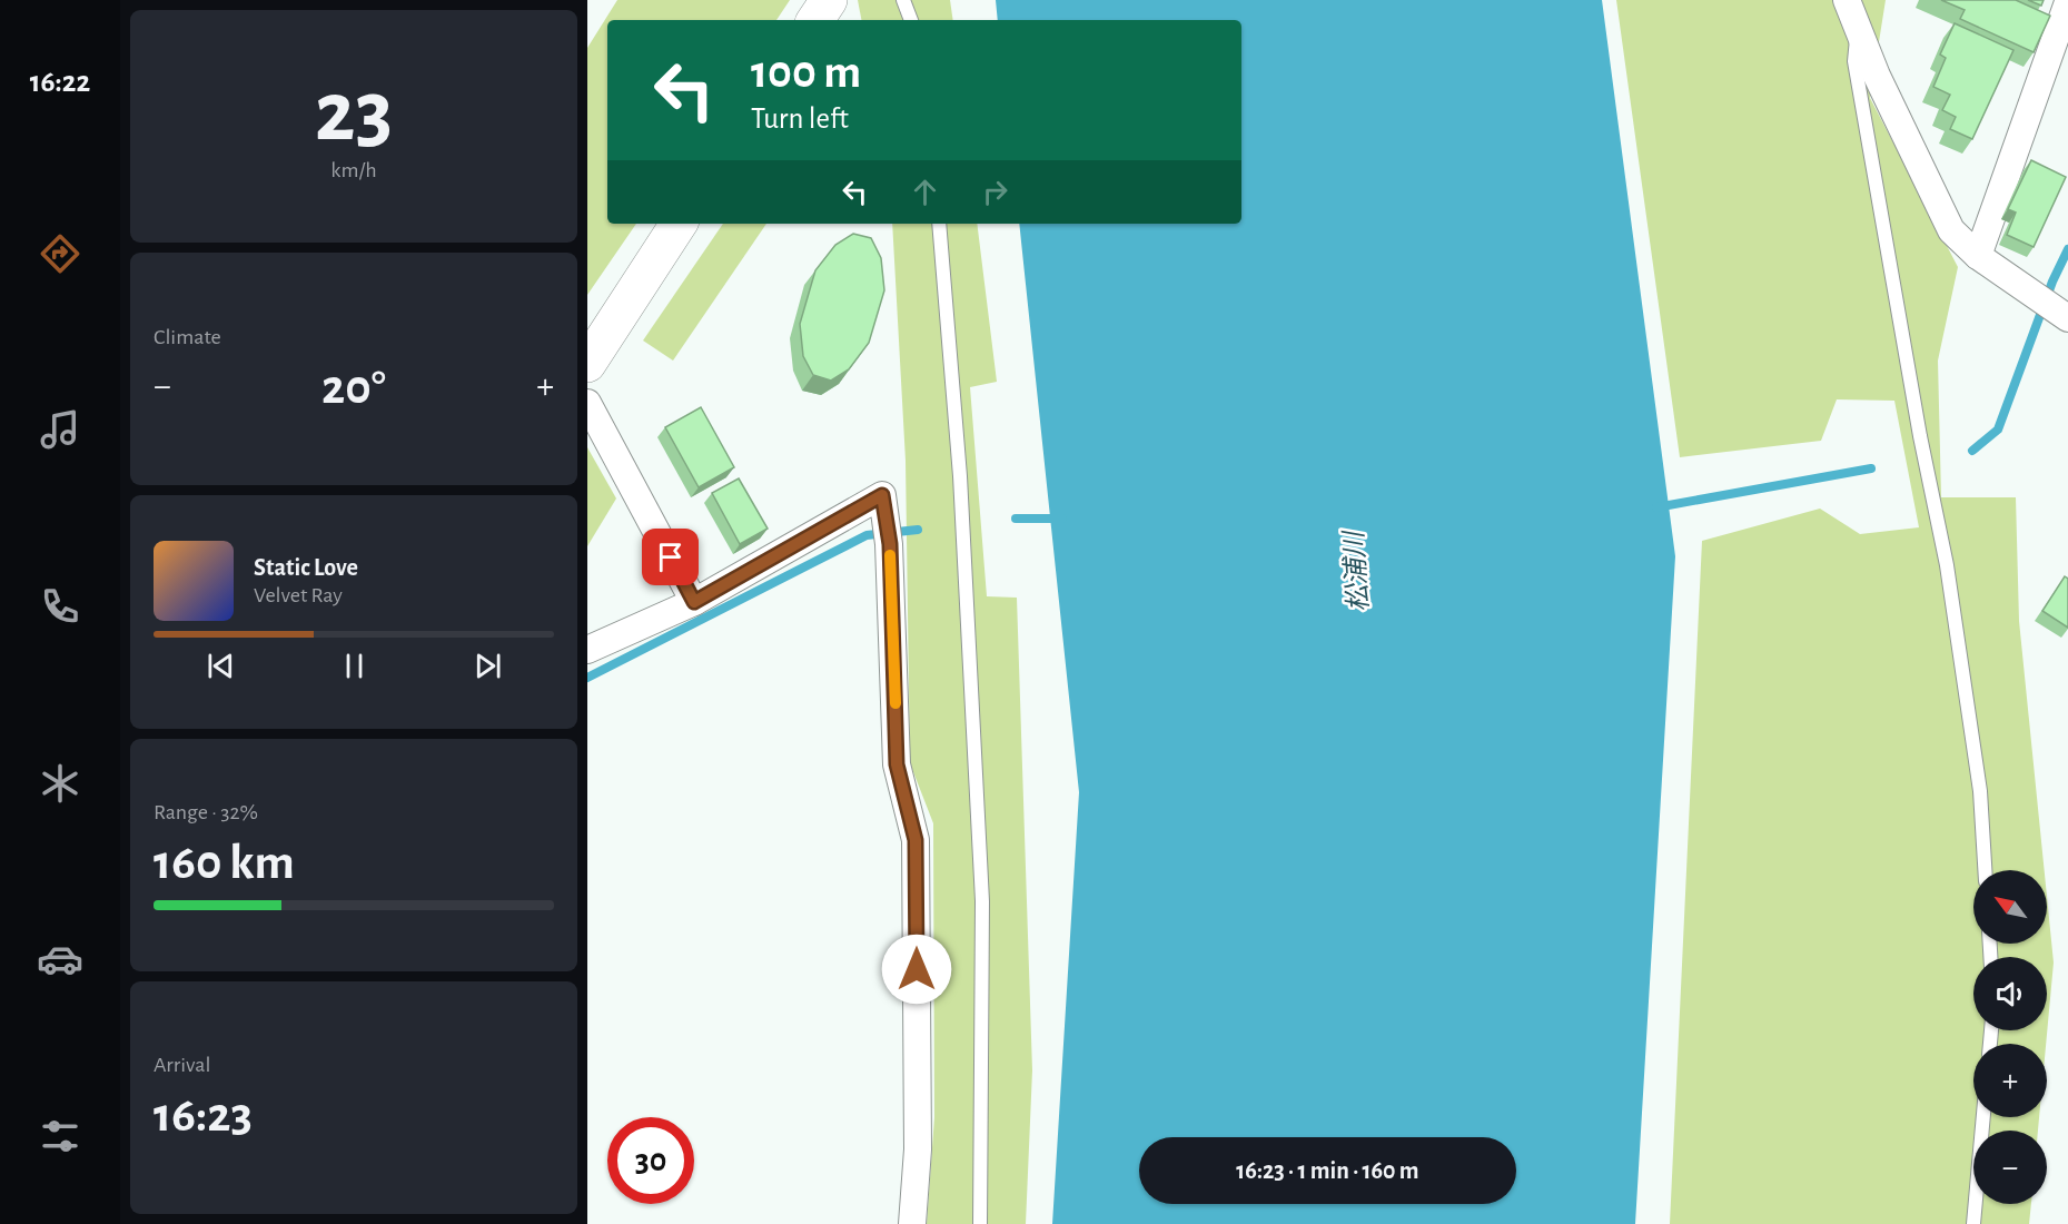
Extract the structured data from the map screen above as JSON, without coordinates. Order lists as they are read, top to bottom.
{
  "water": ["松浦川"],
  "north": "top left",
  "page": {
    "tabs": "16:22",
    "tile": [
      ["23", "km/h"],
      "Climate",
      ["Range · 32%", "160 km"],
      ["Arrival", "16:23"]
    ],
    "turn": ["100 m", "Turn left"],
    "heat": ["−", "20°", "+"],
    "song": ["Static Love", "Velvet Ray"],
    "map_buttons": ["+", "−"],
    "limit": "30",
    "trip": "16:23 · 1 min · 160 m"
  }
}
